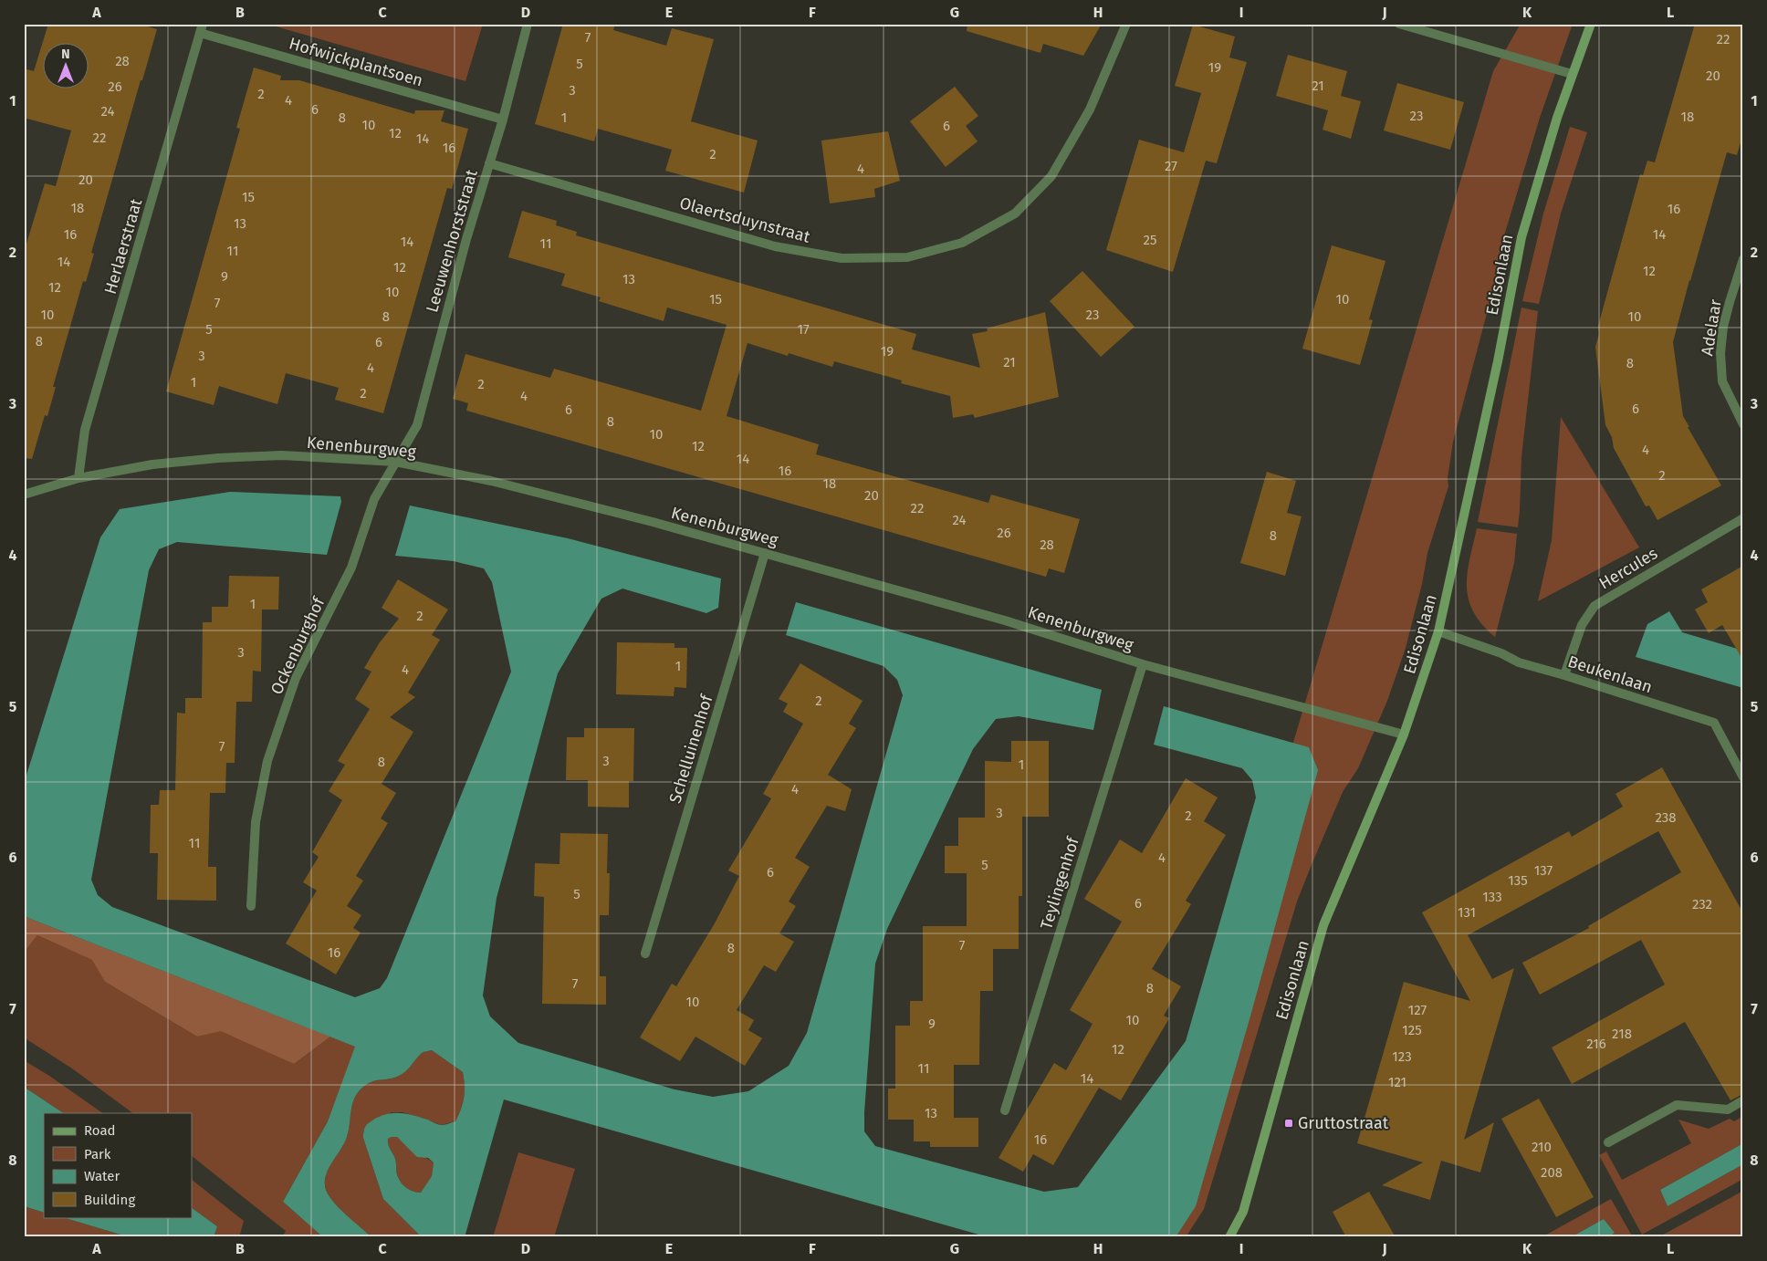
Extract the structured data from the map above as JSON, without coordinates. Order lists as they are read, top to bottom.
{
  "streets": {
    "street": [
      "Hofwijckplantsoen",
      "Olaertsduynstraat",
      "Leeuwenhorststraat",
      "Herlaerstraat",
      "Edisonlaan",
      "Adelaar",
      "Kenenburgweg",
      "Hercules",
      "Ockenburghof",
      "Beukenlaan",
      "Schelluinenhof",
      "Teylingenhof"
    ]
  },
  "crossings": [
    ["Hofwijckplantsoen", "Leeuwenhorststraat"],
    ["Hofwijckplantsoen", "Herlaerstraat"],
    ["Olaertsduynstraat", "Leeuwenhorststraat"],
    ["Leeuwenhorststraat", "Kenenburgweg"],
    ["Leeuwenhorststraat", "Ockenburghof"],
    ["Herlaerstraat", "Kenenburgweg"],
    ["Edisonlaan", "Kenenburgweg"],
    ["Edisonlaan", "Beukenlaan"],
    ["Kenenburgweg", "Ockenburghof"],
    ["Kenenburgweg", "Schelluinenhof"],
    ["Kenenburgweg", "Teylingenhof"],
    ["Hercules", "Beukenlaan"]
  ],
  "places": {
    "transit": ["Gruttostraat"]
  },
  "house_numbers": [
    "7",
    "22",
    "28",
    "5",
    "19",
    "20",
    "21",
    "26",
    "3",
    "2",
    "4",
    "6",
    "24",
    "23",
    "18",
    "8",
    "1",
    "10",
    "6",
    "12",
    "22",
    "14",
    "16",
    "2",
    "27",
    "4",
    "20",
    "15",
    "18",
    "16",
    "13",
    "16",
    "14",
    "25",
    "14",
    "11",
    "11",
    "14",
    "12",
    "12",
    "9",
    "13",
    "12",
    "10",
    "15",
    "10",
    "7",
    "10",
    "23",
    "8",
    "10",
    "5",
    "17",
    "8",
    "6",
    "19",
    "3",
    "21",
    "8",
    "4",
    "1",
    "2",
    "2",
    "4",
    "6",
    "6",
    "8",
    "10",
    "12",
    "4",
    "14",
    "16",
    "2",
    "18",
    "20",
    "22",
    "24",
    "26",
    "8",
    "28",
    "1",
    "2",
    "3",
    "1",
    "4",
    "2",
    "7",
    "3",
    "8",
    "1",
    "4",
    "3",
    "2",
    "238",
    "11",
    "4",
    "5",
    "137",
    "6",
    "135",
    "5",
    "133",
    "6",
    "232",
    "131",
    "7",
    "8",
    "16",
    "7",
    "8",
    "10",
    "127",
    "10",
    "9",
    "125",
    "218",
    "216",
    "12",
    "123",
    "11",
    "14",
    "121",
    "13",
    "16",
    "210",
    "208"
  ],
  "legend": [
    "Road",
    "Park",
    "Water",
    "Building"
  ],
  "north": "top",
  "grid": {
    "columns": [
      "A",
      "B",
      "C",
      "D",
      "E",
      "F",
      "G",
      "H",
      "I",
      "J",
      "K",
      "L"
    ],
    "rows": [
      "1",
      "2",
      "3",
      "4",
      "5",
      "6",
      "7",
      "8"
    ]
  }
}
